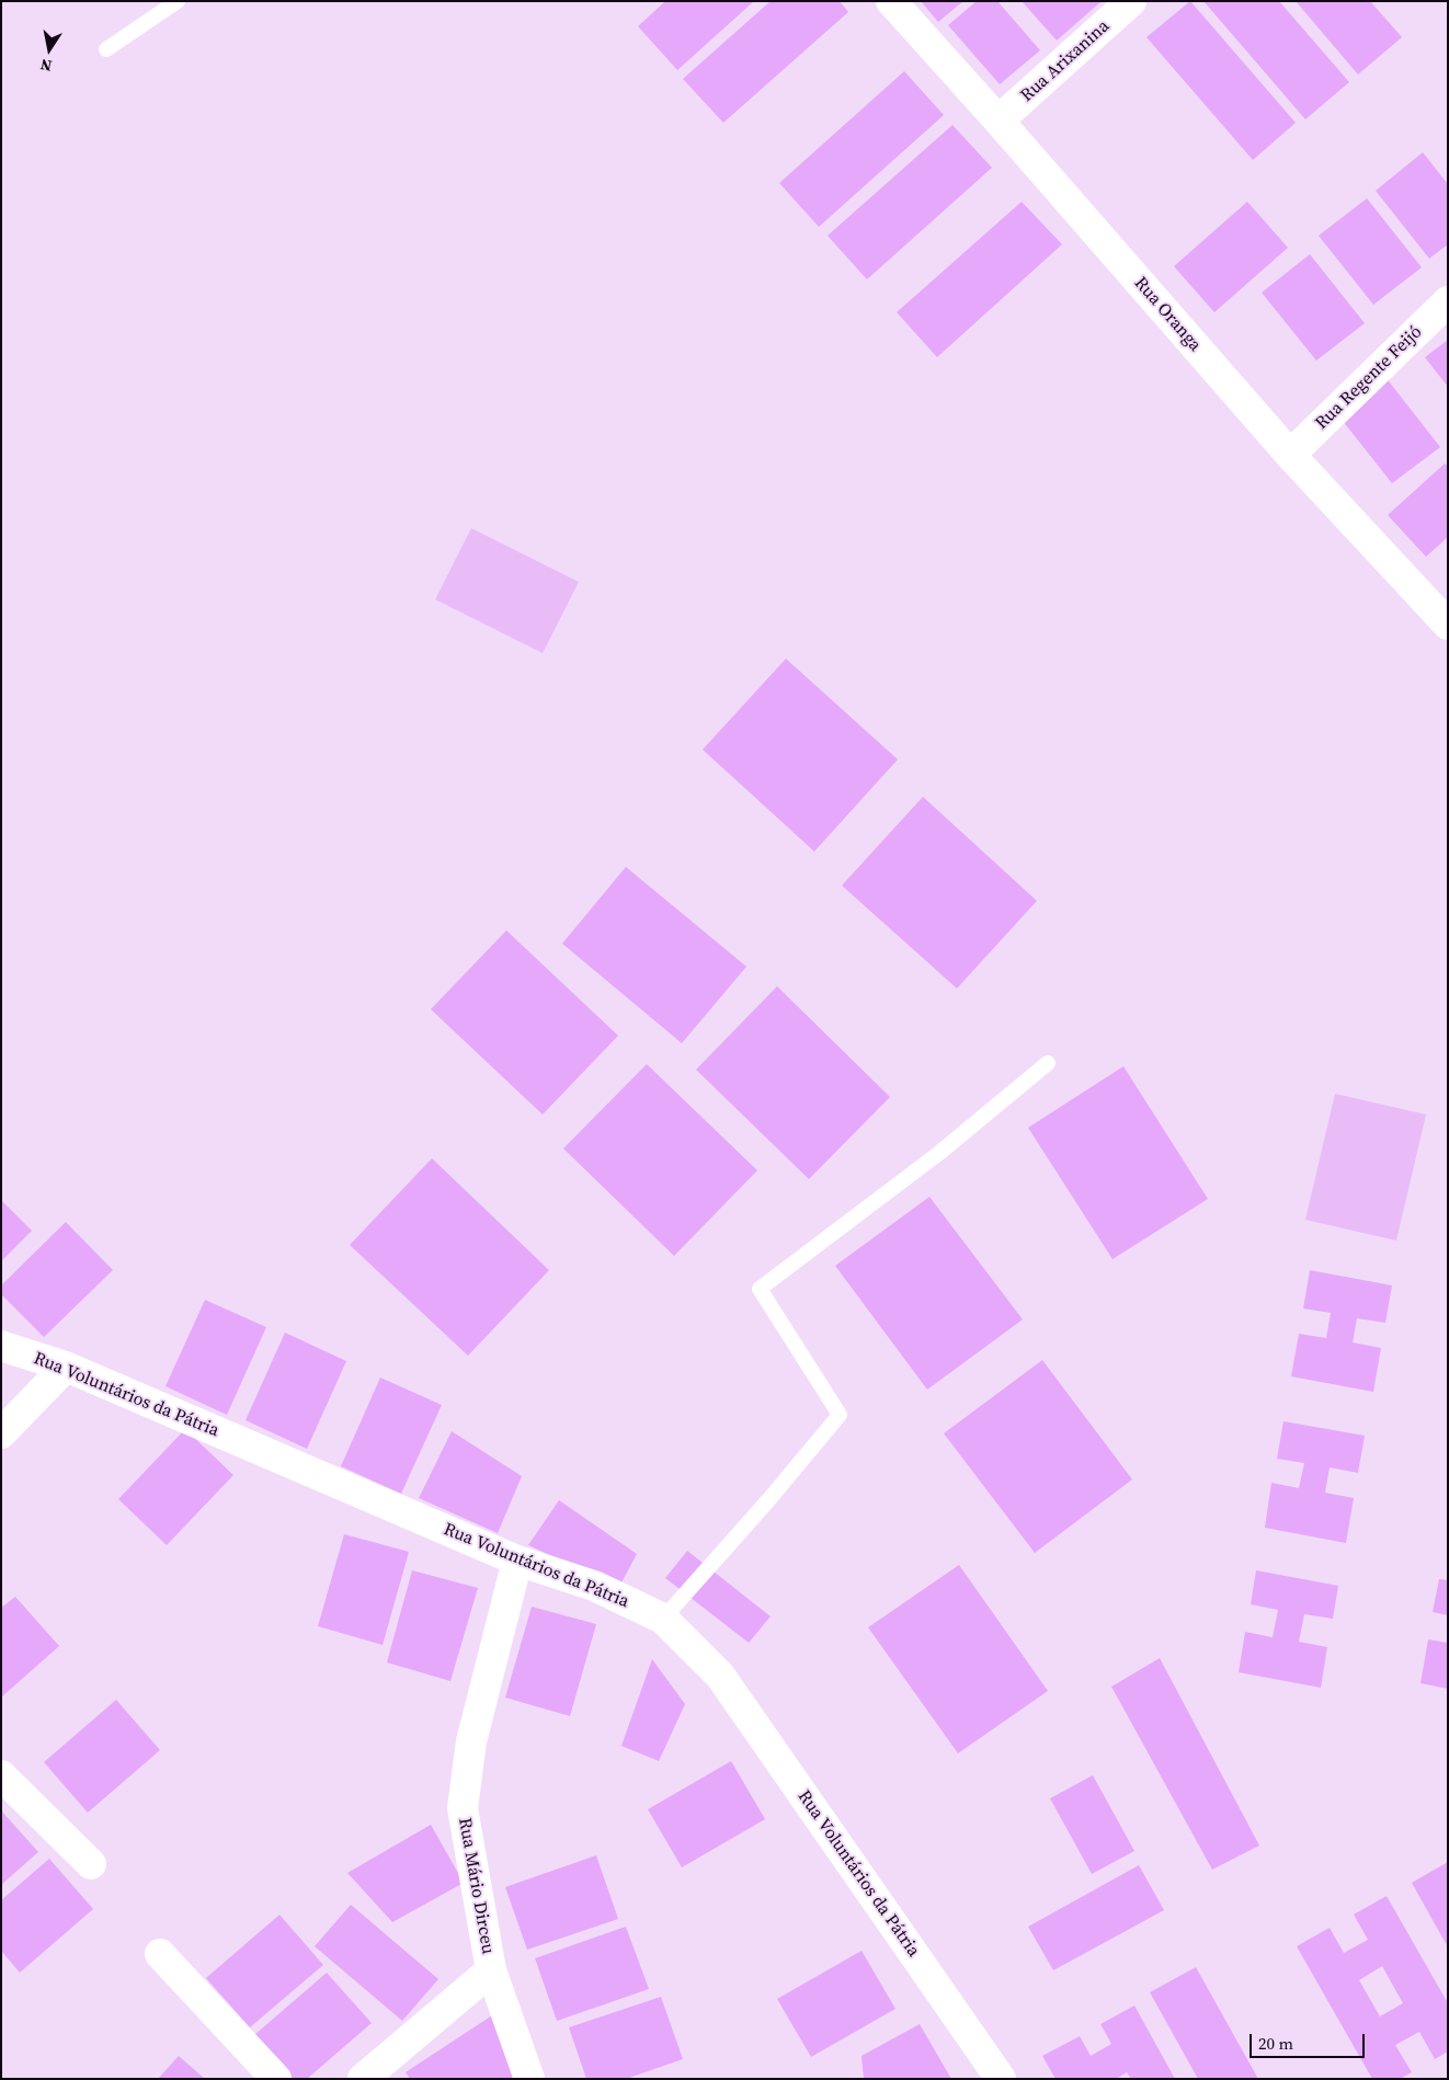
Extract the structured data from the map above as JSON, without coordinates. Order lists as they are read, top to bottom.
{
  "streets": {
    "street": [
      "Rua Arixanina",
      "Rua Oranga",
      "Rua Regente Feijó",
      "Rua Voluntários da Pátria",
      "Rua Mário Dirceu"
    ]
  },
  "crossings": [
    ["Rua Arixanina", "Rua Oranga"],
    ["Rua Oranga", "Rua Regente Feijó"],
    ["Rua Voluntários da Pátria", "Rua Mário Dirceu"]
  ],
  "scale_bar": "20 m",
  "north": "bottom"
}
